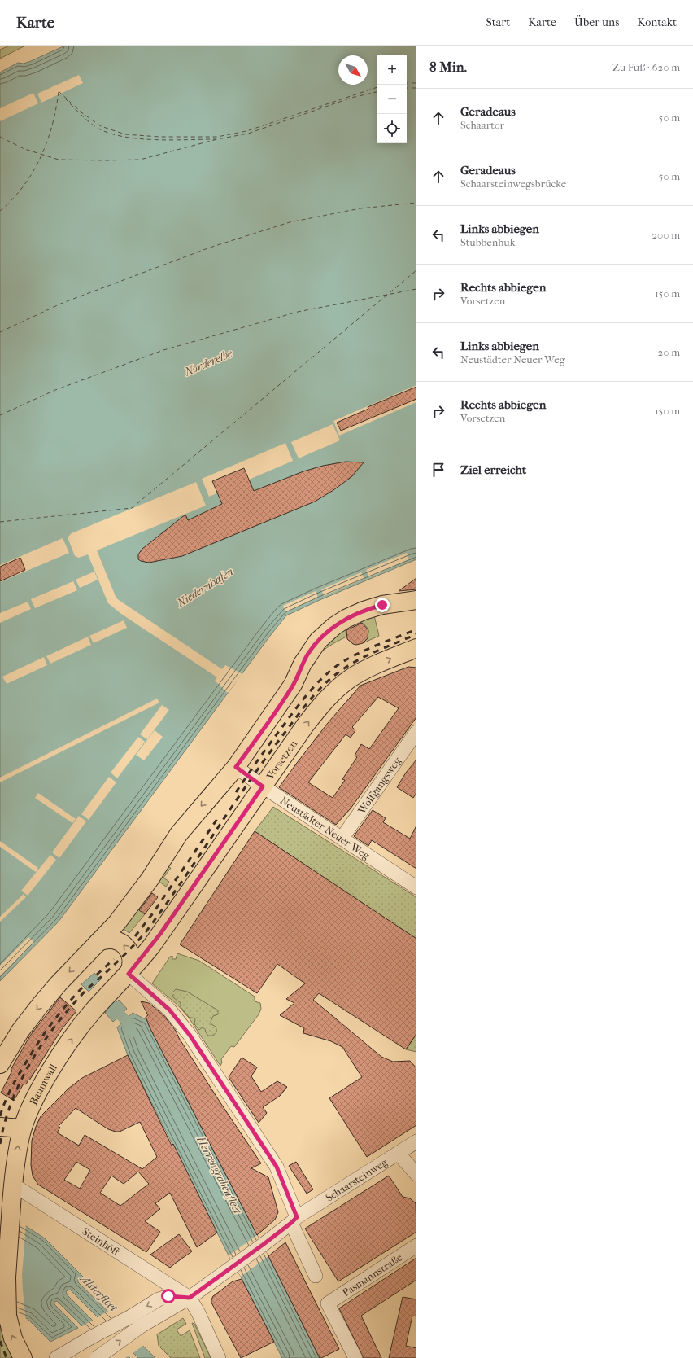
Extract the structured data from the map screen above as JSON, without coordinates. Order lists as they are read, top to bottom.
{
  "streets": {
    "main road": ["Vorsetzen", "Baumwall"],
    "street": [
      "Wolfgangsweg",
      "Neustädter Neuer Weg",
      "Schaarsteinweg",
      "Steinhöft",
      "Pasmannstraße"
    ]
  },
  "crossings": [
    ["Vorsetzen", "Neustädter Neuer Weg"],
    ["Vorsetzen", "Baumwall"],
    ["Wolfgangsweg", "Neustädter Neuer Weg"],
    ["Baumwall", "Steinhöft"]
  ],
  "water": [
    "Norderelbe",
    "Niedernhafen",
    "Herrengrabenfleet",
    "Alsterfleet"
  ],
  "north": "bottom right",
  "page": {
    "header": "Karte",
    "nav": [
      "Start",
      "Karte",
      "Über uns",
      "Kontakt"
    ],
    "heading": ["8 Min.", "Zu Fuß · 620 m"],
    "map_buttons": ["+", "−"],
    "list": [
      ["Geradeaus", "Schaartor", "50 m"],
      ["Geradeaus", "Schaarsteinwegsbrücke", "50 m"],
      ["Links abbiegen", "Stubbenhuk", "200 m"],
      ["Rechts abbiegen", "Vorsetzen", "150 m"],
      ["Links abbiegen", "Neustädter Neuer Weg", "20 m"],
      ["Rechts abbiegen", "Vorsetzen", "150 m"],
      "Ziel erreicht"
    ]
  }
}
